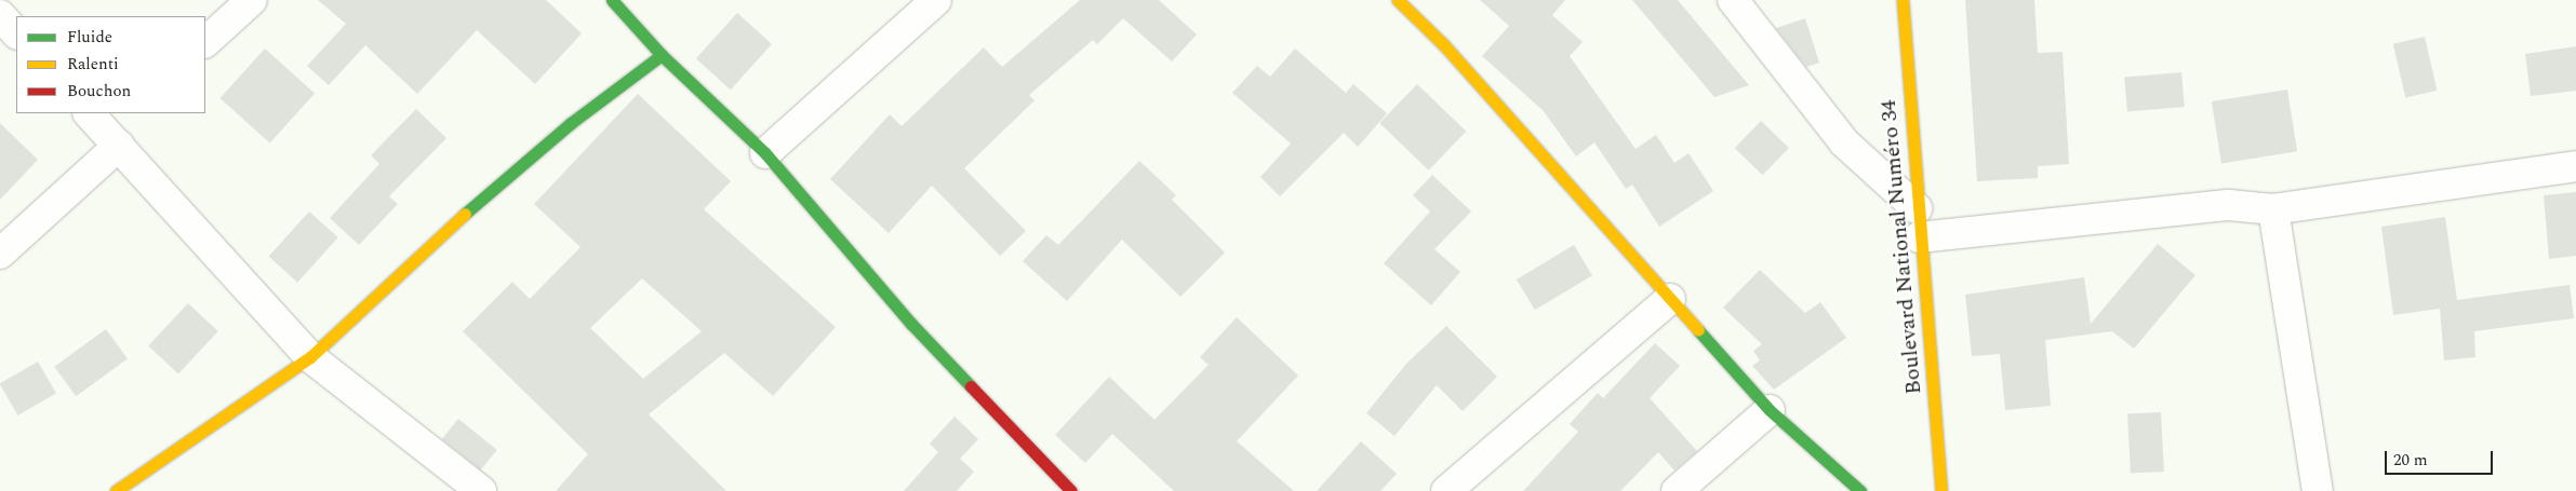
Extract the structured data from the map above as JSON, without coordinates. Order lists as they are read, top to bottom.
{
  "streets": {
    "street": ["Boulevard National Numéro 34"]
  },
  "legend": ["Fluide", "Ralenti", "Bouchon"],
  "scale_bar": "20 m"
}
